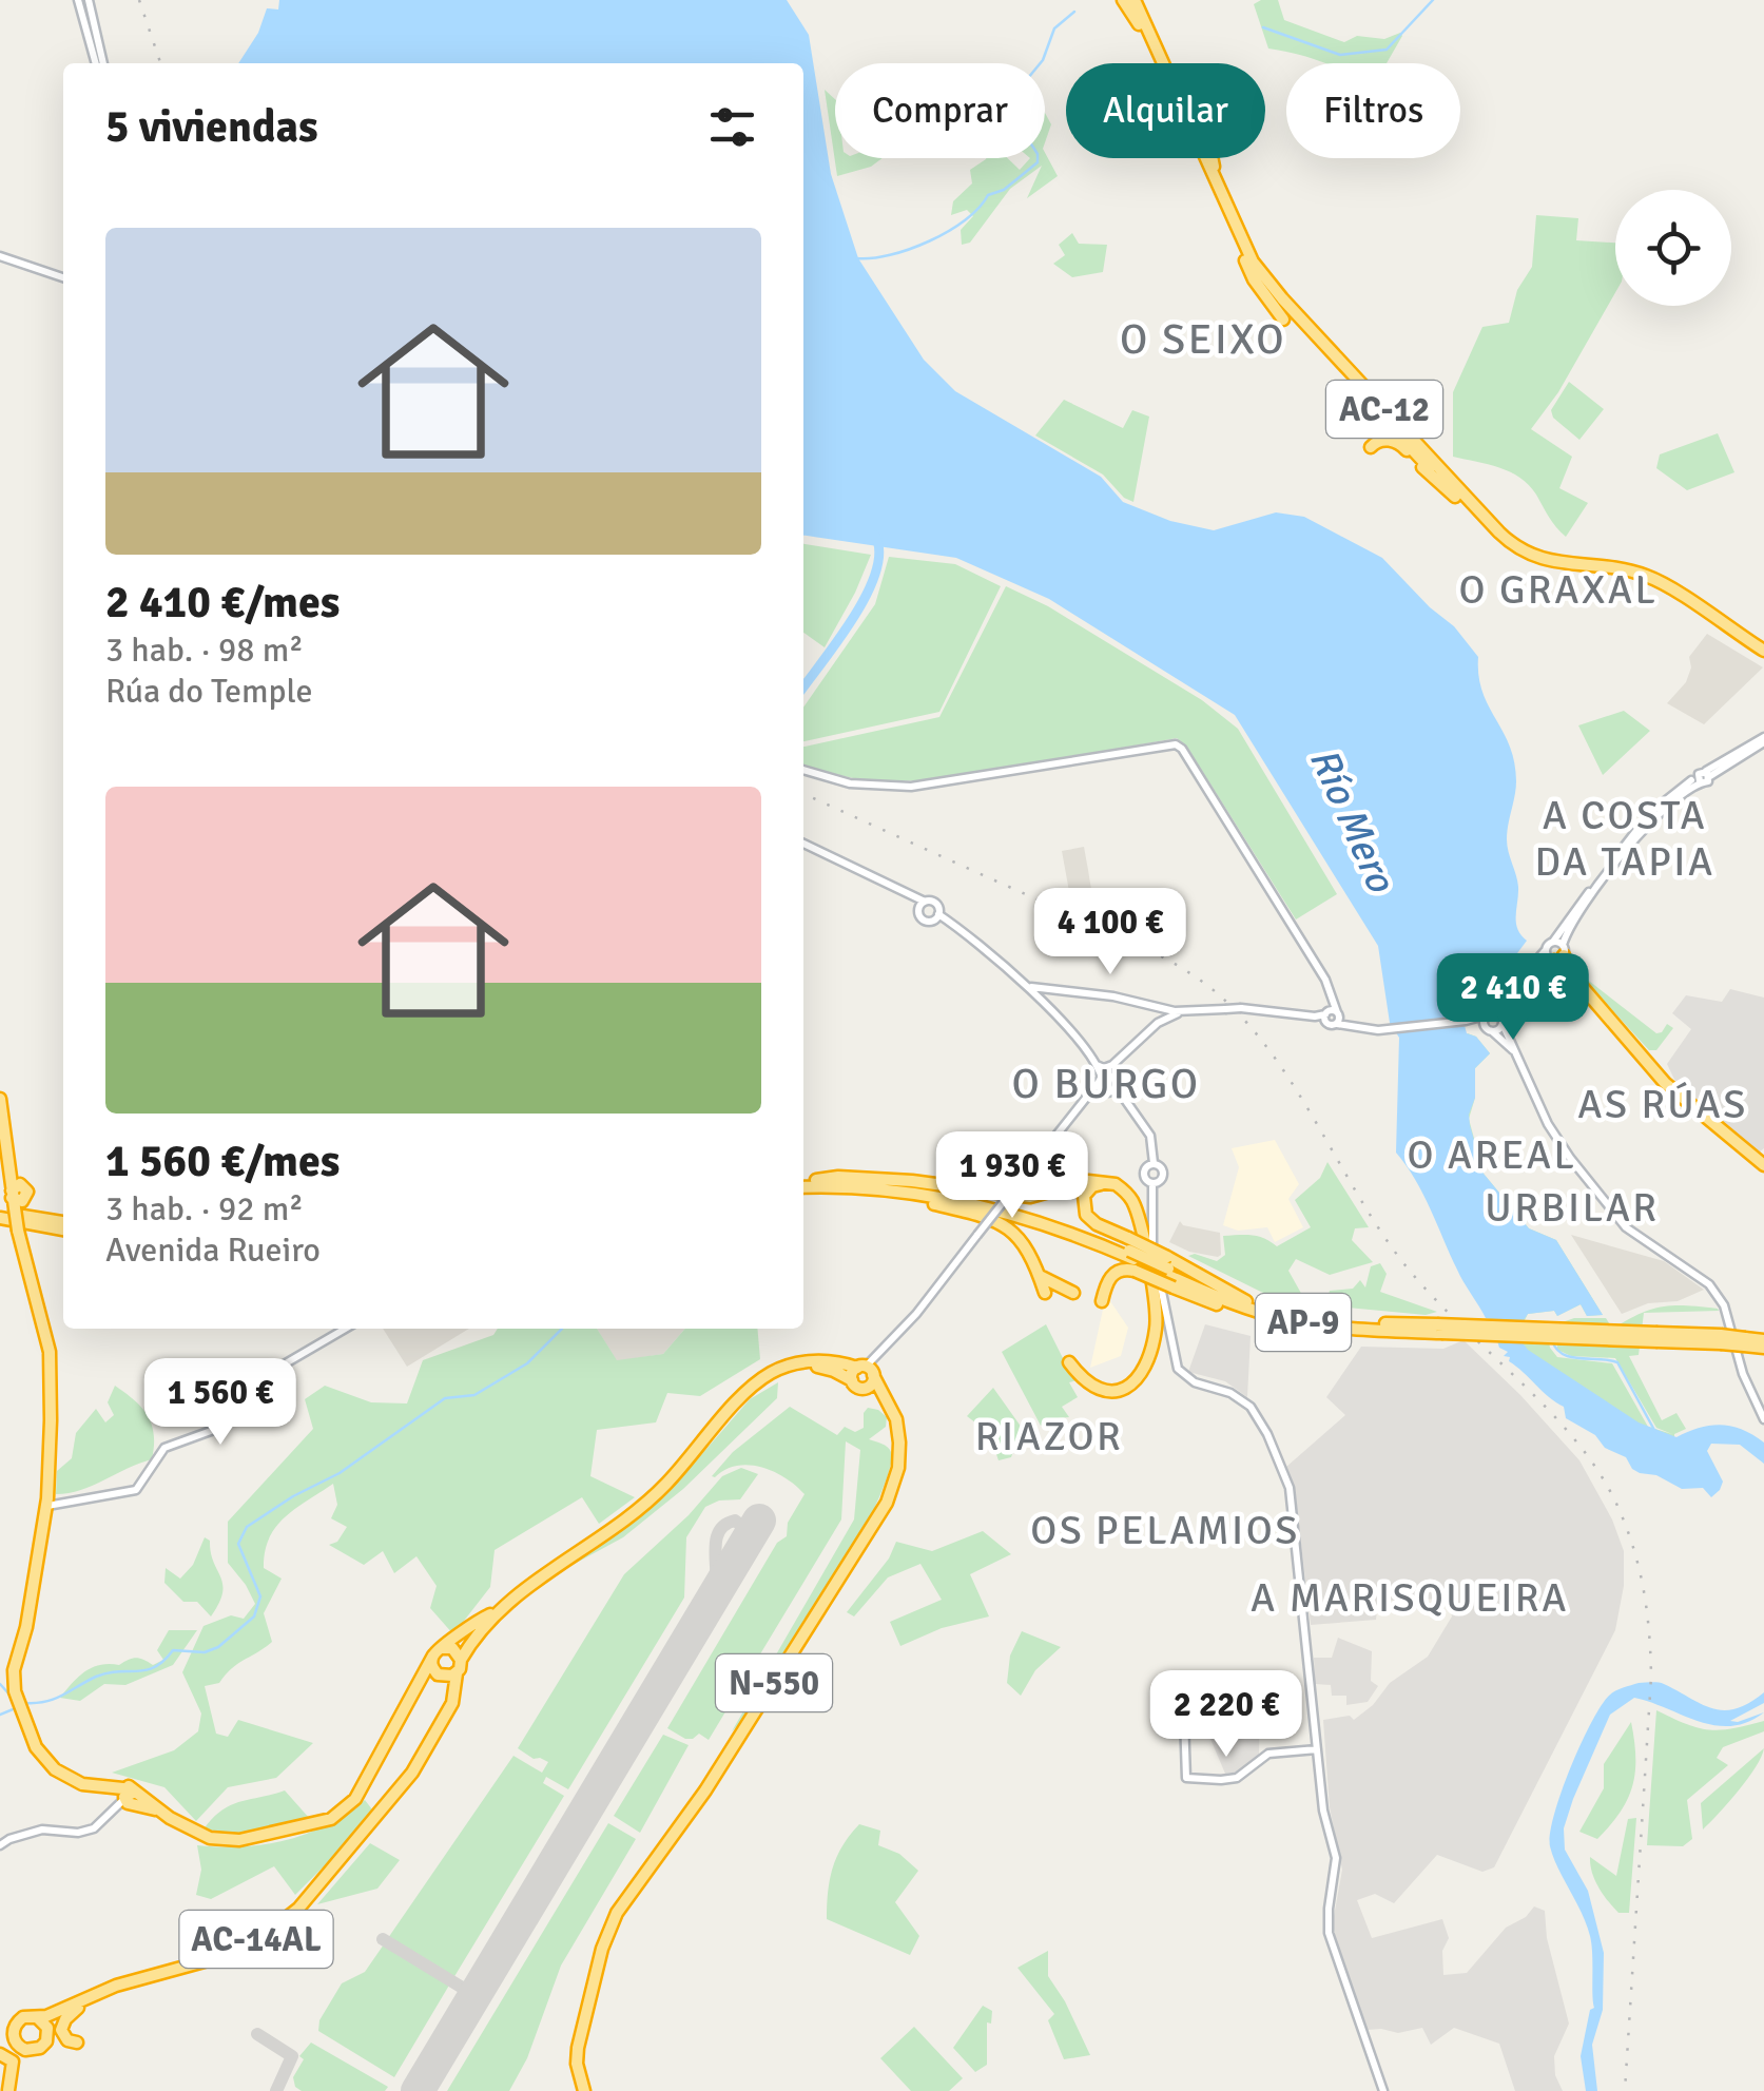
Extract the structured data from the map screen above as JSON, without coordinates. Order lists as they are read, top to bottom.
{
  "streets": {
    "highway": [
      "AC-12",
      "AP-9",
      "N-550",
      "AC-14AL"
    ]
  },
  "districts": [
    "O SEIXO",
    "O GRAXAL",
    "A COSTA DA TAPIA",
    "O BURGO",
    "AS RÚAS",
    "O AREAL",
    "URBILAR",
    "RIAZOR",
    "OS PELAMIOS",
    "A MARISQUEIRA"
  ],
  "water": ["Río Mero"],
  "page": {
    "chip": ["Comprar", "Alquilar", "Filtros"],
    "heading": "5 viviendas",
    "list": [
      {
        "name": "2 410 €/mes",
        "note": "3 hab. · 98 m² · Rúa do Temple"
      },
      {
        "name": "1 560 €/mes",
        "note": "3 hab. · 92 m² · Avenida Rueiro"
      }
    ],
    "price": [
      "4 100 €",
      "2 410 €",
      "1 930 €",
      "1 560 €",
      "2 220 €"
    ]
  }
}
